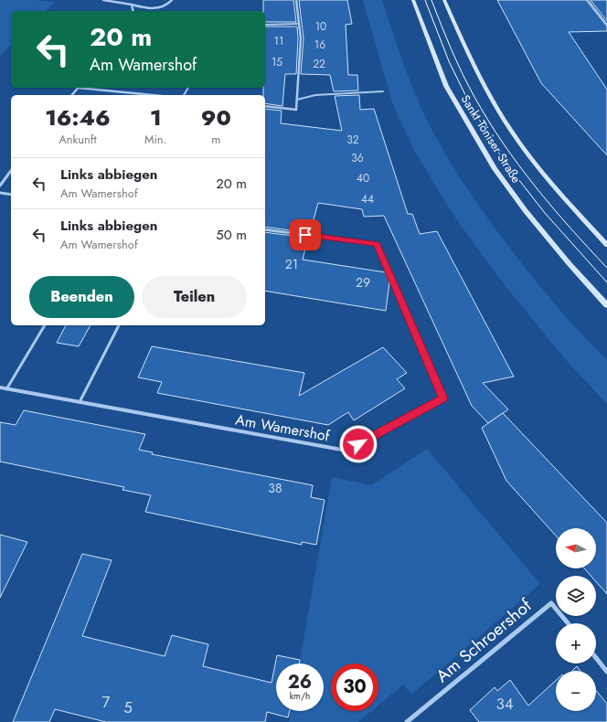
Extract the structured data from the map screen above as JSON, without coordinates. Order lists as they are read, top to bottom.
{
  "streets": {
    "main road": ["Sankt Töniser Straße"],
    "street": ["Am Wamershof", "Am Schroershof"]
  },
  "house_numbers": [
    "10",
    "11",
    "16",
    "15",
    "22",
    "32",
    "36",
    "40",
    "44",
    "21",
    "29",
    "38",
    "7",
    "34",
    "5"
  ],
  "north": "left",
  "page": {
    "turn": ["20 m", "Am Wamershof"],
    "eta": [
      "16:46",
      "Ankunft",
      "1",
      "Min.",
      "90",
      "m"
    ],
    "list": [
      {
        "name": "Links abbiegen",
        "note": "Am Wamershof",
        "value": "20 m"
      },
      {
        "name": "Links abbiegen",
        "note": "Am Wamershof",
        "value": "50 m"
      }
    ],
    "buttons": ["Beenden", "Teilen"],
    "map_buttons": ["+", "−"],
    "speed": "26 km/h",
    "limit": "30"
  }
}
